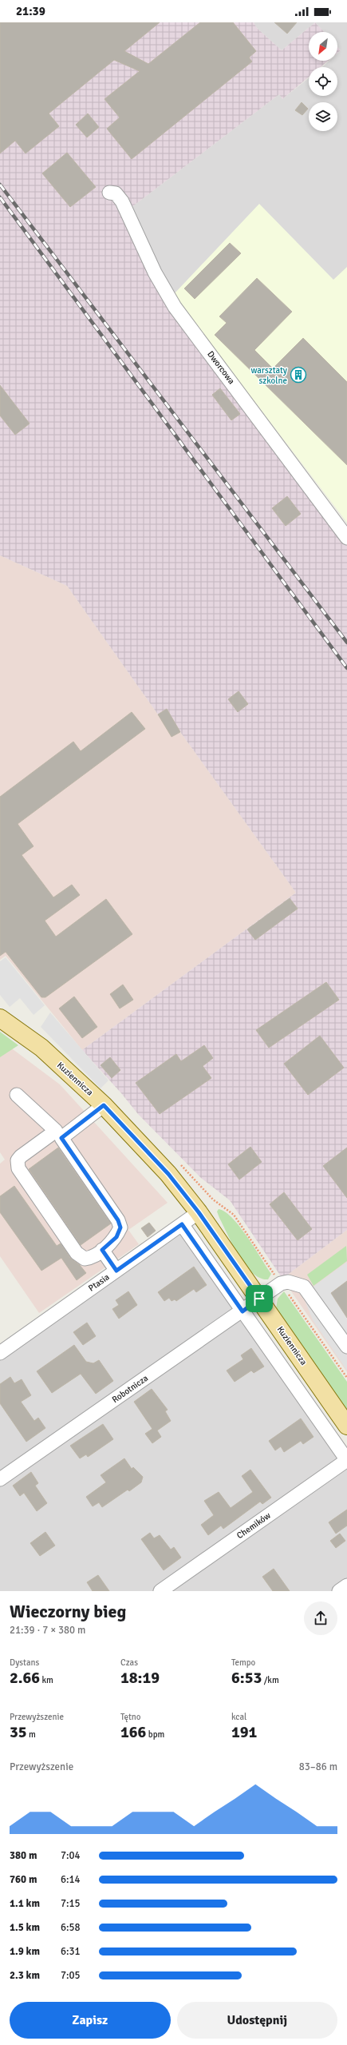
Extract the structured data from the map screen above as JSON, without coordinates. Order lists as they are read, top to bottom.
{
  "streets": {
    "main road": ["Kuziennicza"],
    "street": [
      "Dworcowa",
      "Ptasia",
      "Robotnicza",
      "Chemików"
    ]
  },
  "crossings": [
    ["Kuziennicza", "Ptasia"],
    ["Kuziennicza", "Robotnicza"]
  ],
  "places": {
    "building": ["warsztaty szkolne"]
  },
  "north": "bottom left",
  "page": {
    "status": "21:39",
    "heading": ["Wieczorny bieg", "21:39 · 7 × 380 m"],
    "stats": [
      ["Dystans", "2.66 km"],
      ["Czas", "18:19"],
      ["Tempo", "6:53 /km"],
      ["Przewyższenie", "35 m"],
      ["Tętno", "166 bpm"],
      ["kcal", "191"]
    ],
    "chart": ["Przewyższenie", "83–86 m"],
    "list": [
      {
        "name": "380 m",
        "note": "7:04"
      },
      {
        "name": "760 m",
        "note": "6:14"
      },
      {
        "name": "1.1 km",
        "note": "7:15"
      },
      {
        "name": "1.5 km",
        "note": "6:58"
      },
      {
        "name": "1.9 km",
        "note": "6:31"
      },
      {
        "name": "2.3 km",
        "note": "7:05"
      }
    ],
    "buttons": ["Zapisz", "Udostępnij"]
  }
}
